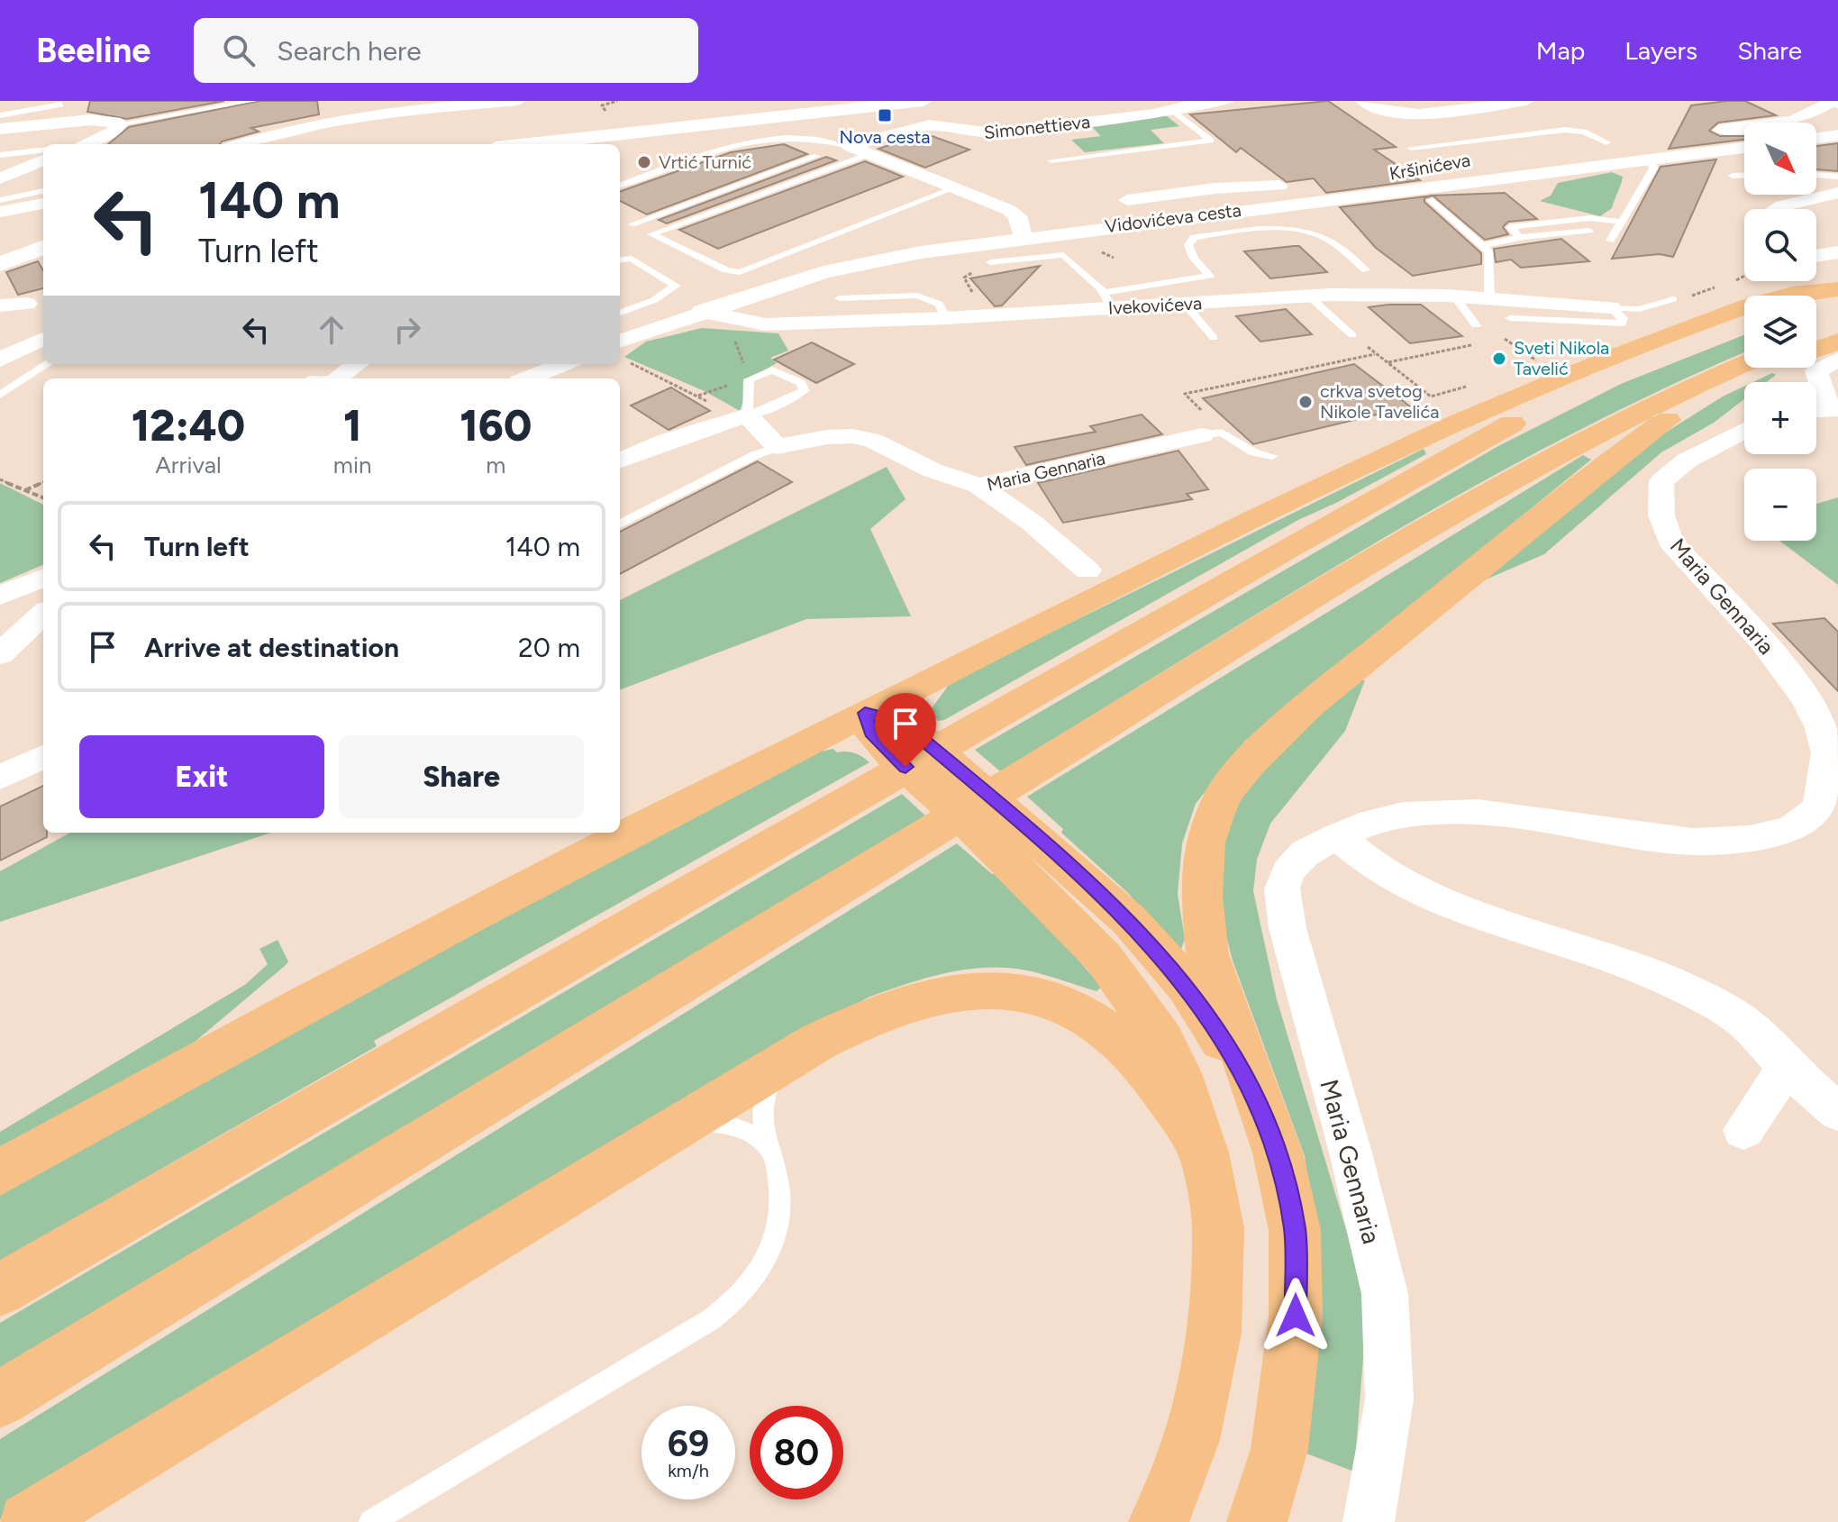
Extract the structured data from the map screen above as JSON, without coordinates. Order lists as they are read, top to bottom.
{
  "streets": {
    "street": [
      "Simonettieva",
      "Kršinićeva",
      "Vidovićeva cesta",
      "Ivekovićeva",
      "Maria Gennaria"
    ]
  },
  "crossings": [
    ["Vidovićeva cesta", "Ivekovićeva"]
  ],
  "places": {
    "transit": ["Nova cesta"],
    "other": ["Vrtić Turnić", "Sveti Nikola Tavelić", "crkva svetog Nikole Tavelića"]
  },
  "north": "bottom right",
  "page": {
    "header": "Beeline",
    "search": "Search here",
    "nav": ["Map", "Layers", "Share"],
    "map_buttons": ["+", "−"],
    "turn": ["140 m", "Turn left"],
    "eta": [
      "12:40",
      "Arrival",
      "1",
      "min",
      "160",
      "m"
    ],
    "list": [
      {
        "name": "Turn left",
        "value": "140 m"
      },
      {
        "name": "Arrive at destination",
        "value": "20 m"
      }
    ],
    "buttons": ["Exit", "Share"],
    "speed": "69 km/h",
    "limit": "80"
  }
}
